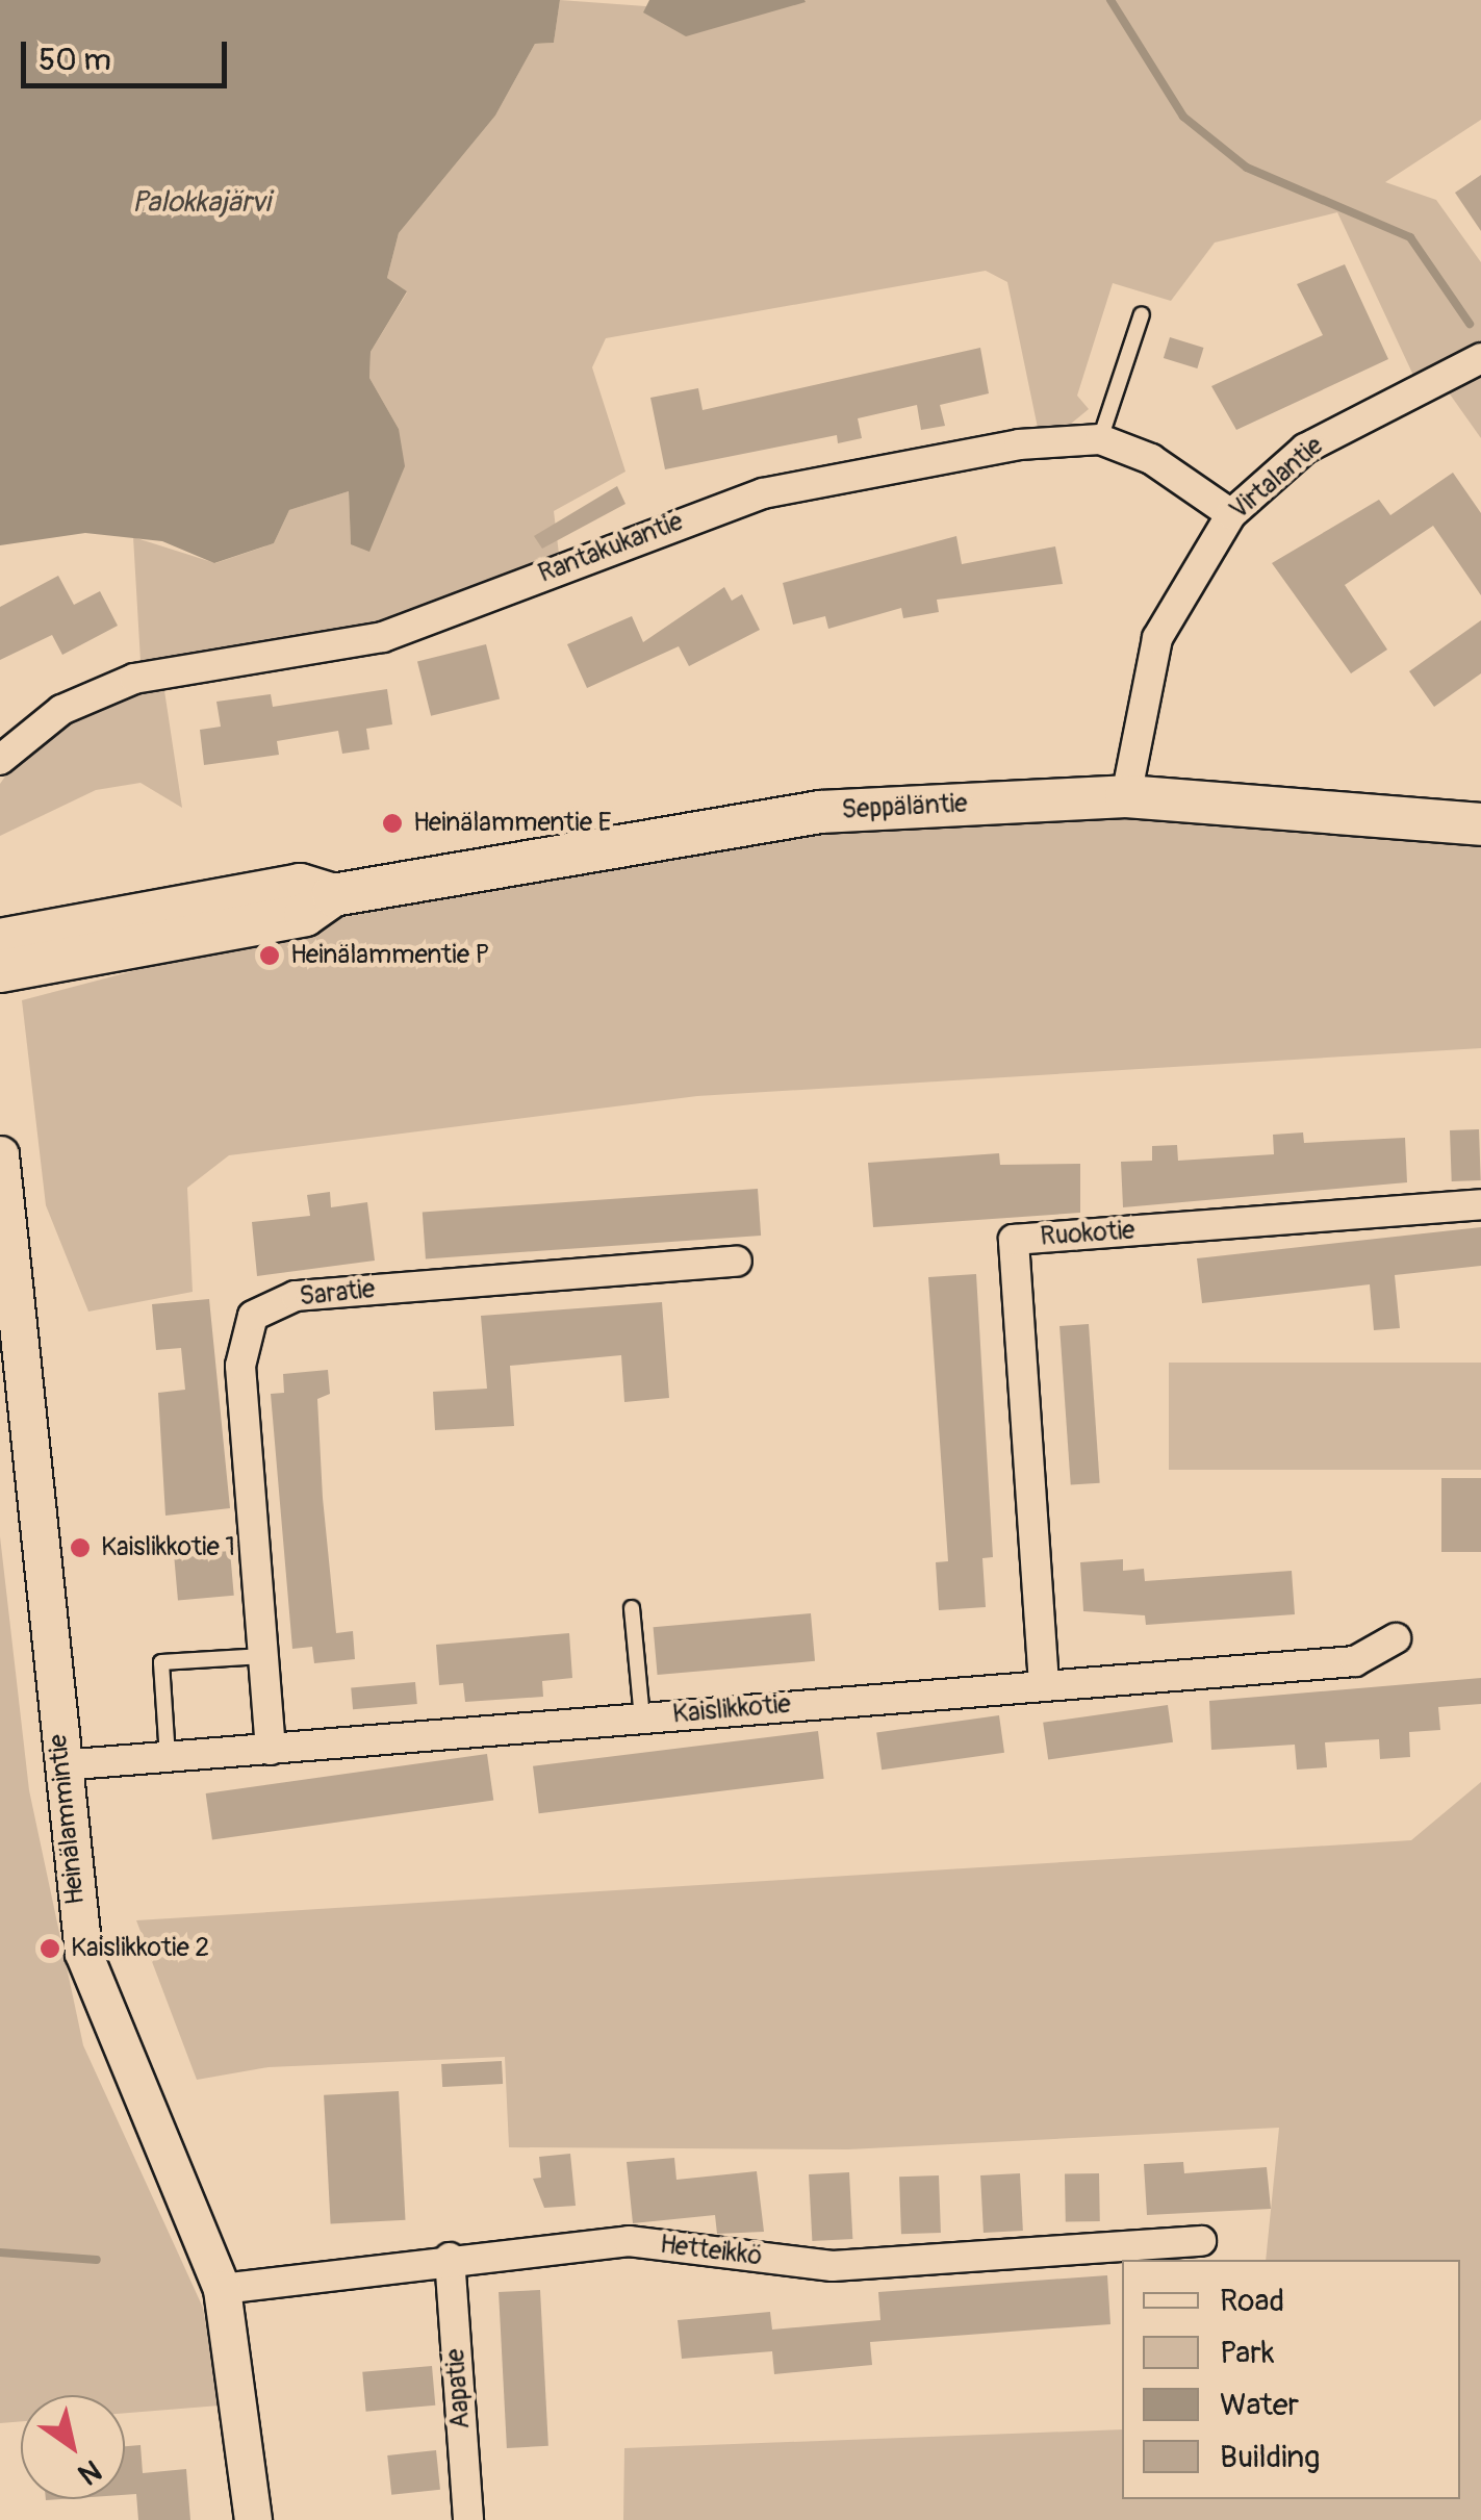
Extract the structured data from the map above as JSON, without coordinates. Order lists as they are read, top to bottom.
{
  "streets": {
    "main road": ["Seppäläntie"],
    "street": [
      "Virtalantie",
      "Rantakukantie",
      "Ruokotie",
      "Saratie",
      "Kaislikkotie",
      "Heinälammintie",
      "Hetteikkö",
      "Aapatie"
    ]
  },
  "crossings": [
    ["Virtalantie", "Rantakukantie"],
    ["Virtalantie", "Seppäläntie"],
    ["Ruokotie", "Kaislikkotie"],
    ["Saratie", "Kaislikkotie"],
    ["Kaislikkotie", "Heinälammintie"],
    ["Heinälammintie", "Hetteikkö"],
    ["Hetteikkö", "Aapatie"]
  ],
  "water": ["Palokkajärvi"],
  "places": [
    "Heinälammentie E",
    "Heinälammentie P",
    "Kaislikkotie 1",
    "Kaislikkotie 2"
  ],
  "legend": [
    "Road",
    "Park",
    "Water",
    "Building"
  ],
  "scale_bar": "50 m",
  "north": "bottom right"
}
